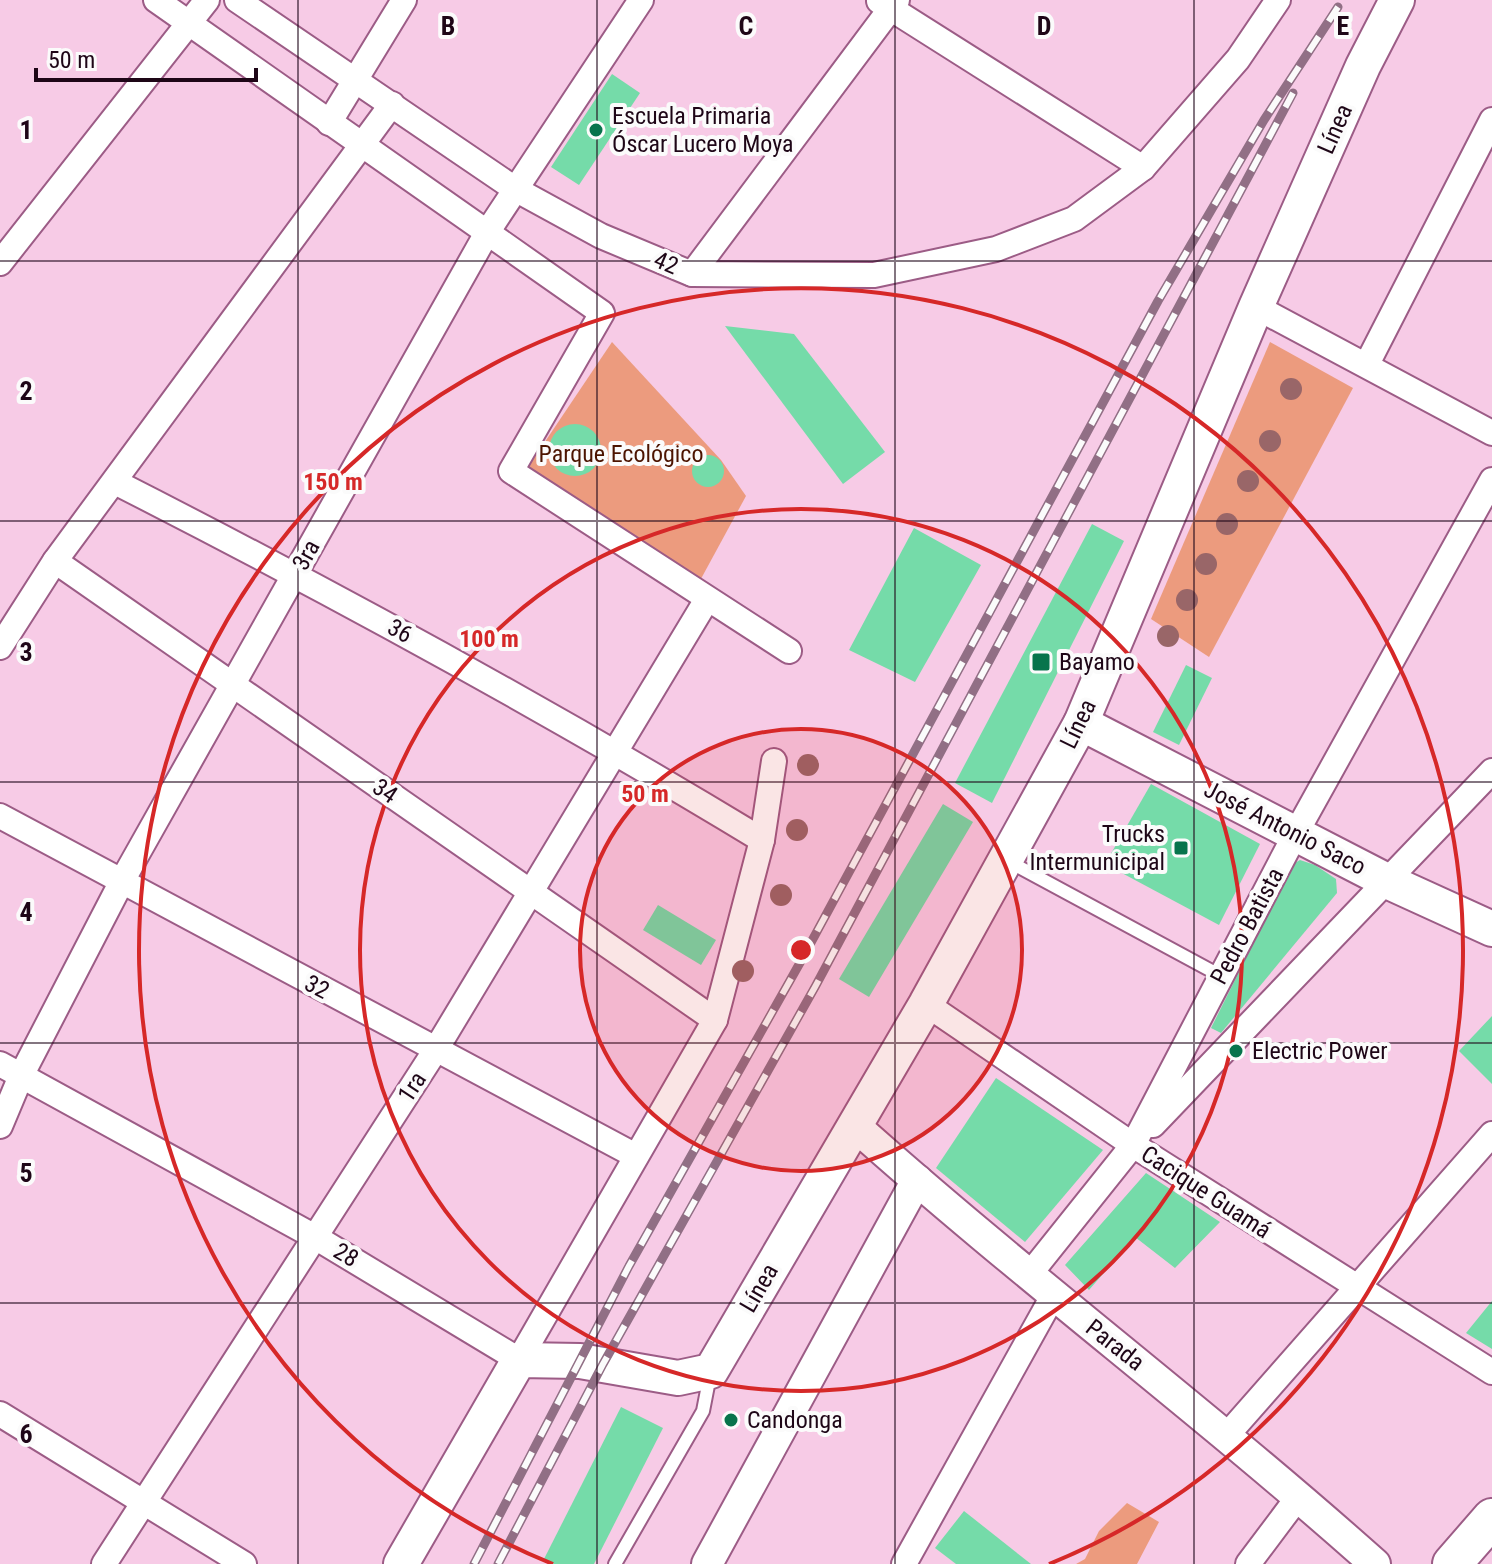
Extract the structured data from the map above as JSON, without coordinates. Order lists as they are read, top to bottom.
{
  "streets": {
    "main road": ["Línea", "José Antonio Saco"],
    "street": [
      "42",
      "3ra",
      "36",
      "34",
      "Pedro Batista",
      "32",
      "1ra",
      "Cacique Guamá",
      "28",
      "Parada"
    ]
  },
  "crossings": [
    ["Línea", "José Antonio Saco"],
    ["Línea", "Cacique Guamá"],
    ["Línea", "Parada"],
    ["42", "3ra"],
    ["3ra", "36"],
    ["3ra", "34"],
    ["3ra", "32"],
    ["3ra", "28"],
    ["36", "1ra"],
    ["34", "1ra"],
    ["José Antonio Saco", "Pedro Batista"],
    ["Pedro Batista", "Cacique Guamá"],
    ["Pedro Batista", "Parada"],
    ["32", "1ra"],
    ["1ra", "28"]
  ],
  "parks": ["Parque Ecológico"],
  "places": {
    "other": ["Escuela Primaria Óscar Lucero Moya", "Electric Power", "Candonga"],
    "transit": ["Bayamo", "Trucks Intermunicipal"]
  },
  "scale_bar": "50 m",
  "grid": {
    "columns": [
      "B",
      "C",
      "D",
      "E"
    ],
    "rows": [
      "1",
      "2",
      "3",
      "4",
      "5",
      "6"
    ]
  },
  "rings": ["150 m", "100 m", "50 m"]
}
